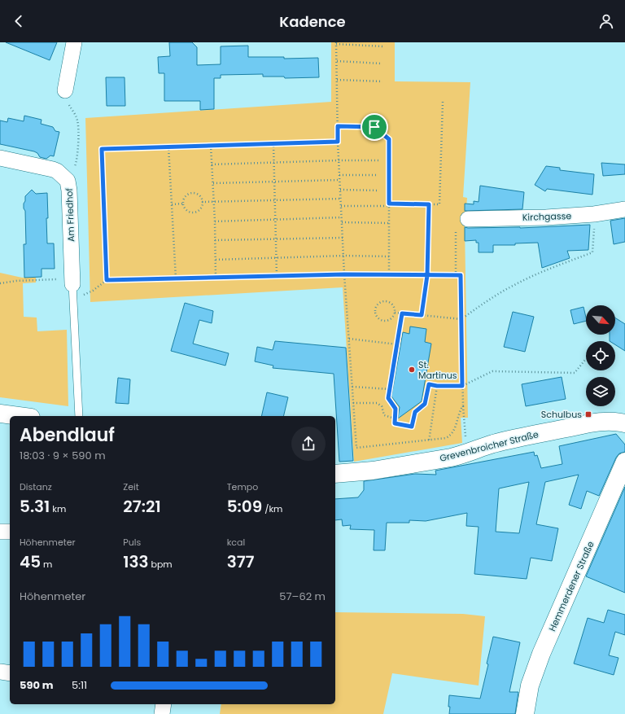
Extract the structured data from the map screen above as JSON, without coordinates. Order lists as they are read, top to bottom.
{
  "streets": {
    "street": [
      "Am Friedhof",
      "Kirchgasse",
      "Grevenbroicher Straße",
      "Hemmerdener Straße"
    ]
  },
  "places": {
    "other": ["St. Martinus"],
    "transit": ["Schulbus"]
  },
  "north": "bottom right",
  "page": {
    "header": "Kadence",
    "heading": ["Abendlauf", "18:03 · 9 × 590 m"],
    "stats": [
      ["Distanz", "5.31 km"],
      ["Zeit", "27:21"],
      ["Tempo", "5:09 /km"],
      ["Höhenmeter", "45 m"],
      ["Puls", "133 bpm"],
      ["kcal", "377"]
    ],
    "chart": ["Höhenmeter", "57–62 m"],
    "list": [
      {
        "name": "590 m",
        "note": "5:11"
      }
    ]
  }
}
